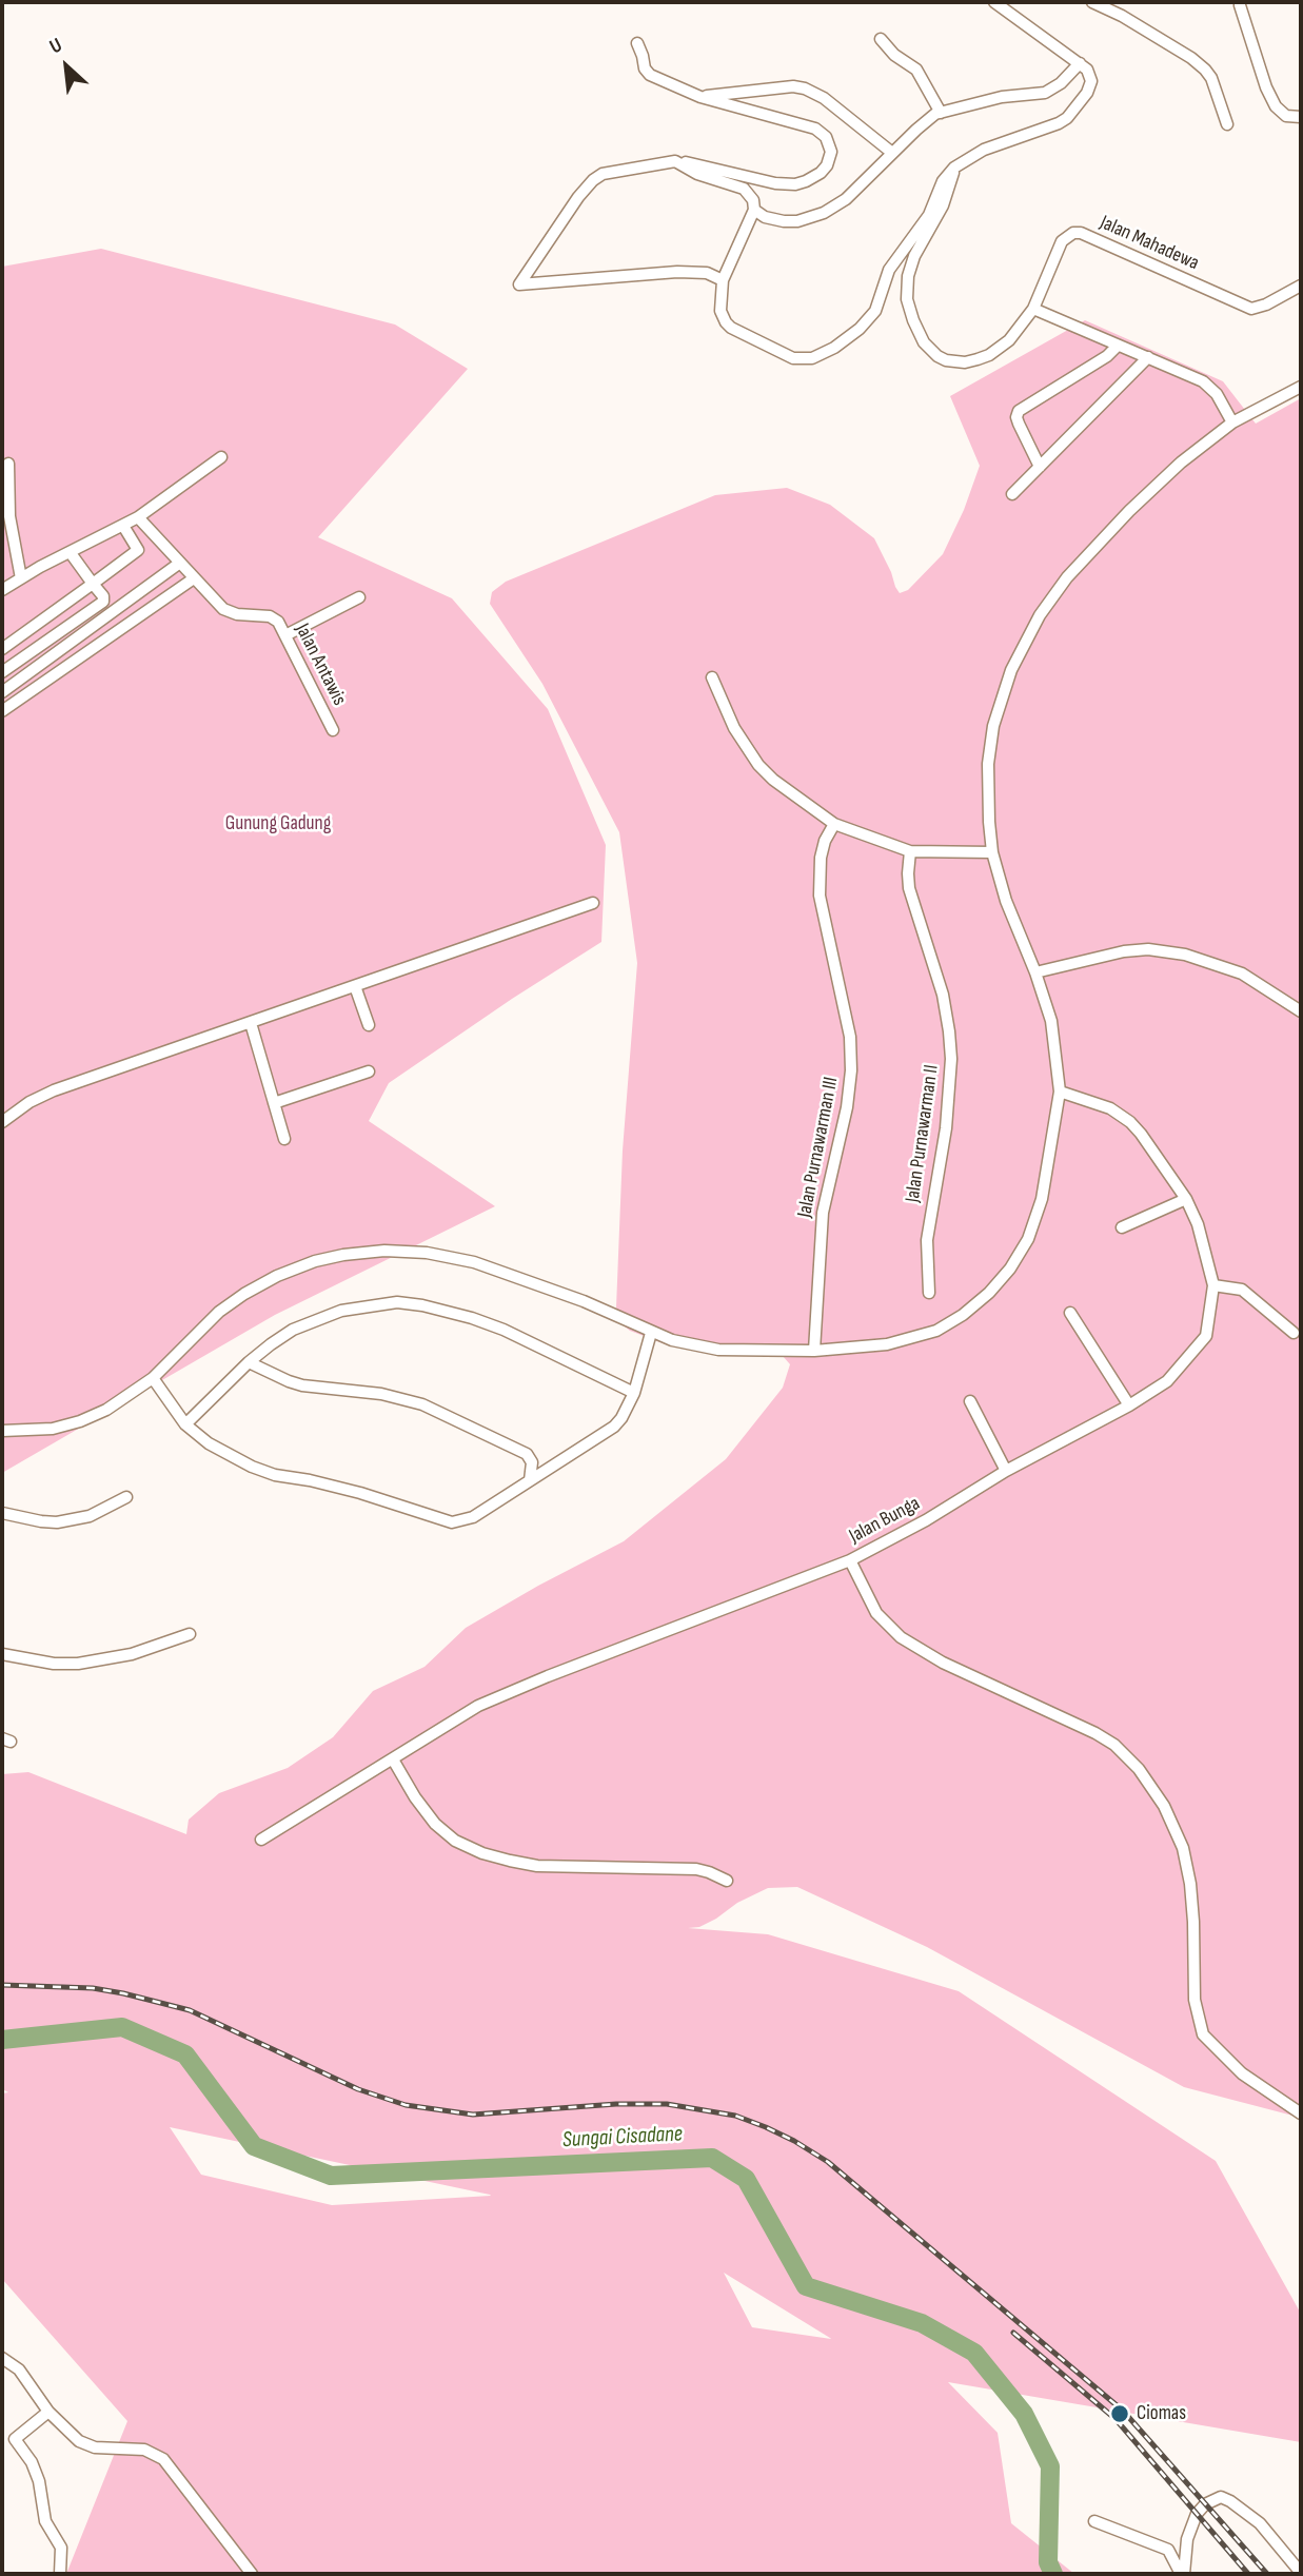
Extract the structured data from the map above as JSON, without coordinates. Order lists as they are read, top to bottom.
{
  "streets": {
    "street": [
      "Jalan Mahadewa",
      "Jalan Antawis",
      "Jalan Purnawarman II",
      "Jalan Purnawarman III",
      "Jalan Bunga"
    ]
  },
  "water": ["Sungai Cisadane"],
  "parks": ["Gunung Gadung"],
  "places": ["Ciomas"],
  "north": "top left"
}
